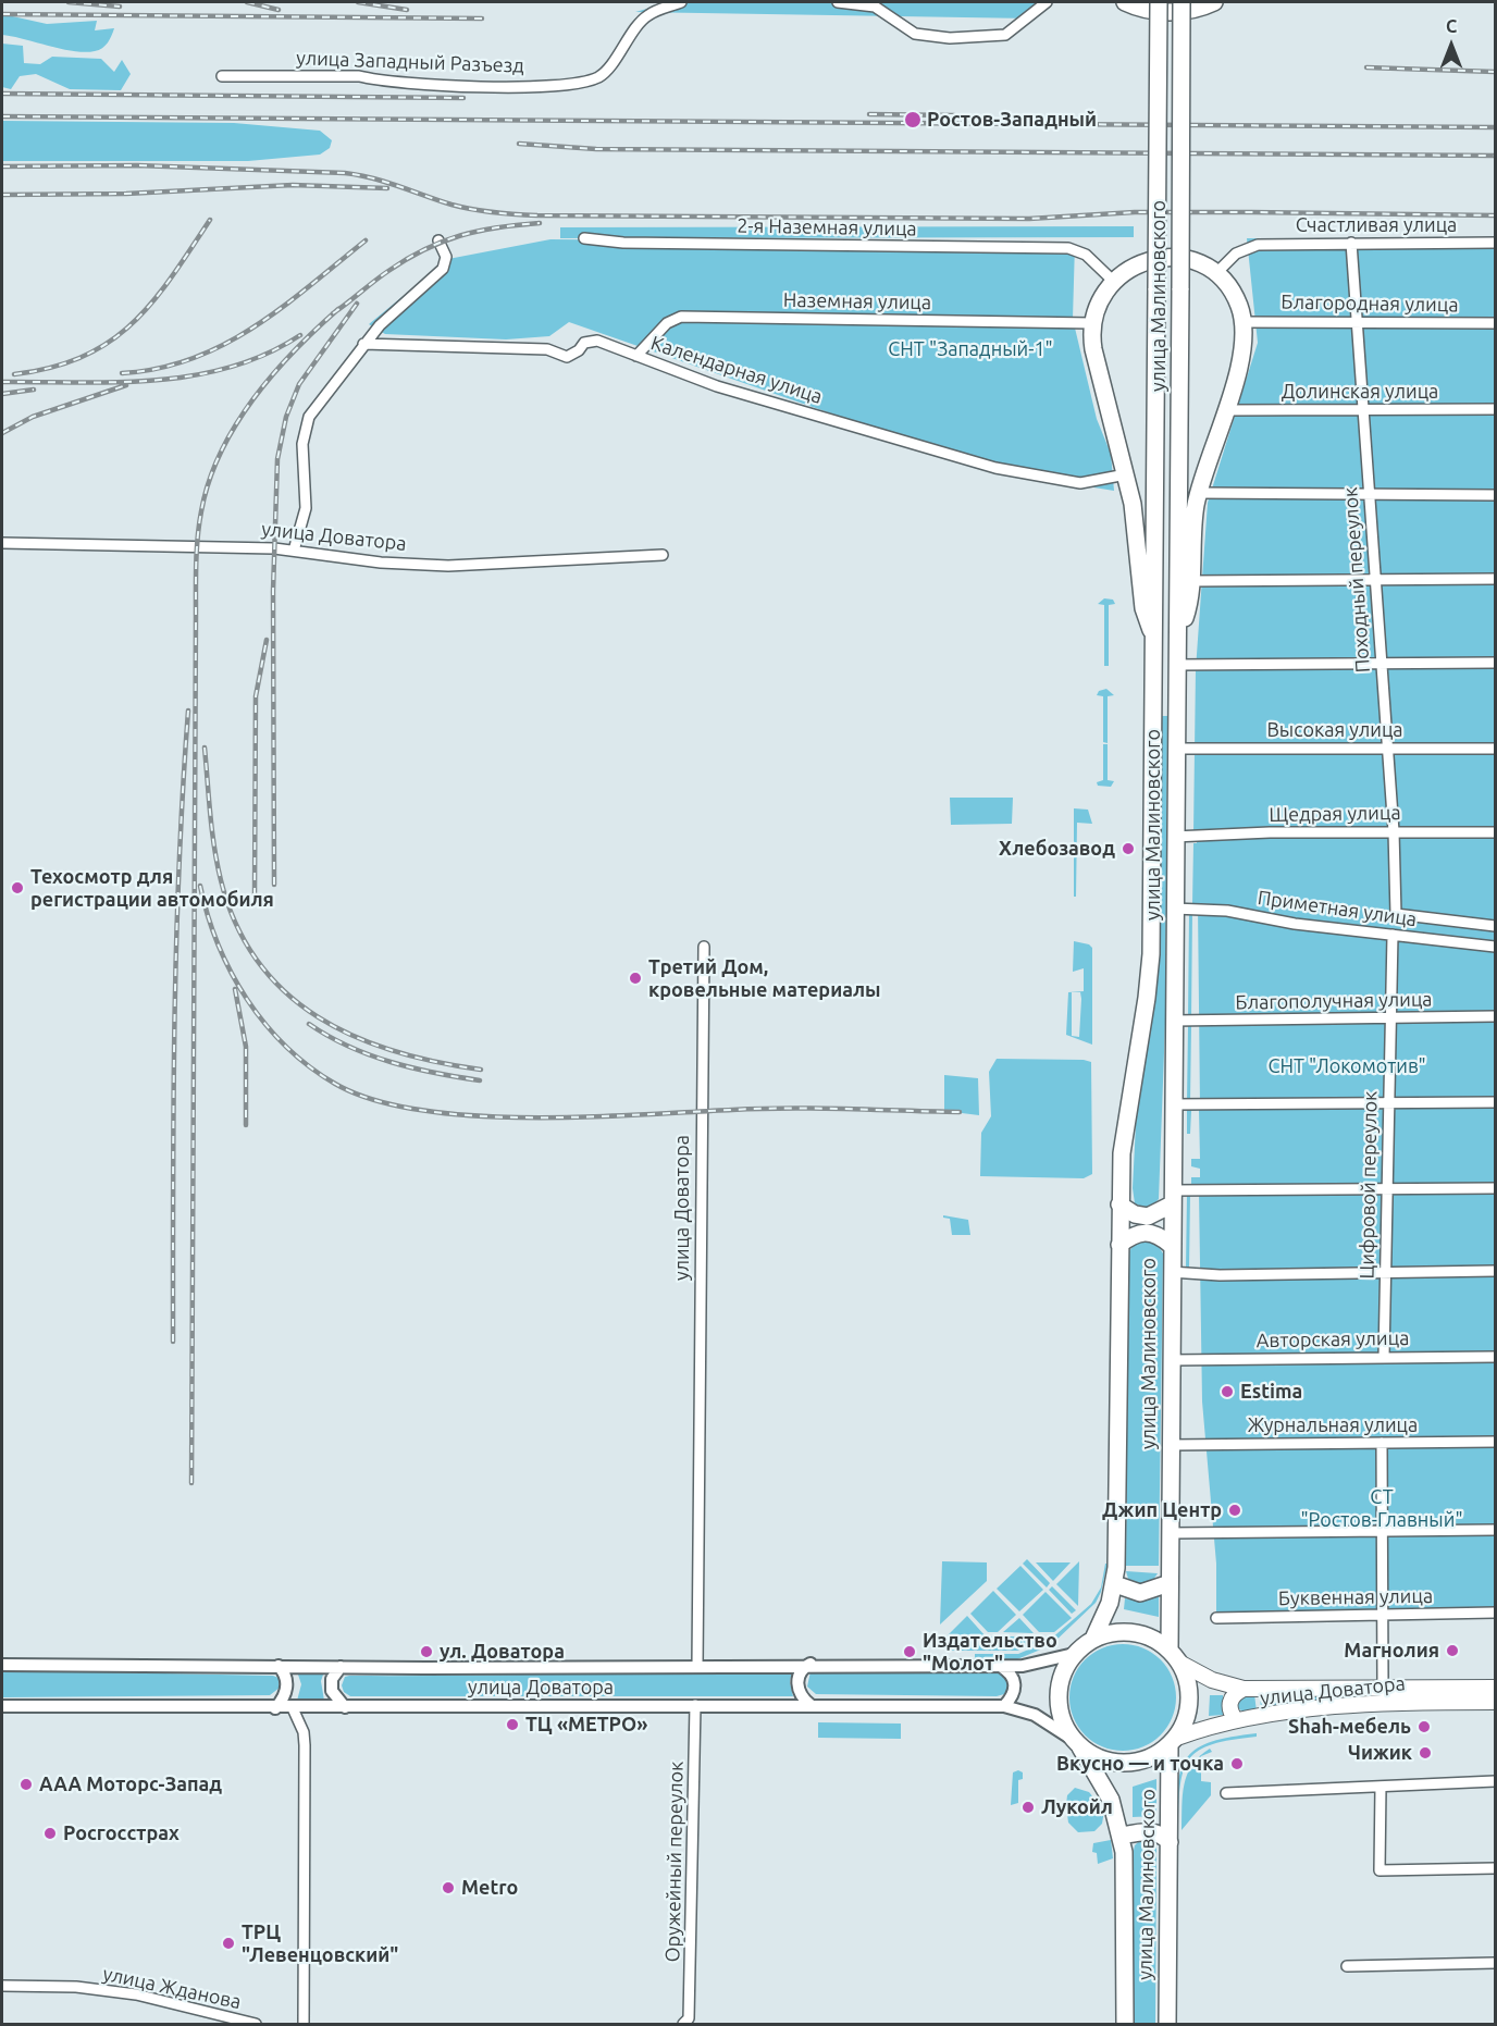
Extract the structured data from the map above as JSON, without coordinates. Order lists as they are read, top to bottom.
{
  "streets": {
    "highway": ["улица Малиновского"],
    "main road": ["улица Доватора"],
    "street": [
      "улица Западный Разъезд",
      "Счастливая улица",
      "2-я Наземная улица",
      "Наземная улица",
      "Благородная улица",
      "Календарная улица",
      "Долинская улица",
      "Походный переулок",
      "Высокая улица",
      "Щедрая улица",
      "Приметная улица",
      "Благополучная улица",
      "Цифровой переулок",
      "Авторская улица",
      "Журнальная улица",
      "Буквенная улица",
      "Оружейный переулок",
      "улица Жданова"
    ]
  },
  "crossings": [
    ["Счастливая улица", "Походный переулок"],
    ["улица Малиновского", "улица Доватора"],
    ["улица Малиновского", "Высокая улица"],
    ["улица Малиновского", "Щедрая улица"],
    ["улица Малиновского", "Приметная улица"],
    ["улица Малиновского", "Благополучная улица"],
    ["улица Малиновского", "Авторская улица"],
    ["улица Малиновского", "Журнальная улица"],
    ["Наземная улица", "Календарная улица"],
    ["Благородная улица", "Походный переулок"],
    ["Долинская улица", "Походный переулок"],
    ["улица Доватора", "Оружейный переулок"],
    ["Походный переулок", "Высокая улица"],
    ["Походный переулок", "Щедрая улица"],
    ["Приметная улица", "Цифровой переулок"],
    ["Благополучная улица", "Цифровой переулок"],
    ["Цифровой переулок", "Авторская улица"]
  ],
  "parks": ["СНТ \"Западный-1\"", "СНТ \"Локомотив\"", "СТ \"Ростов-Главный\""],
  "places": [
    "Ростов-Западный",
    "Хлебозавод",
    "Техосмотр для регистрации автомобиля",
    "Третий Дом, кровельные материалы",
    "Estima",
    "Джип Центр",
    "Магнолия",
    "ул. Доватора",
    "Издательство \"Молот\"",
    "ТЦ «МЕТРО»",
    "Shah-мебель",
    "Чижик",
    "Вкусно — и точка",
    "ААА Моторс-Запад",
    "Лукойл",
    "Росгосстрах",
    "Metro",
    "ТРЦ \"Левенцовский\""
  ],
  "north": "top"
}
